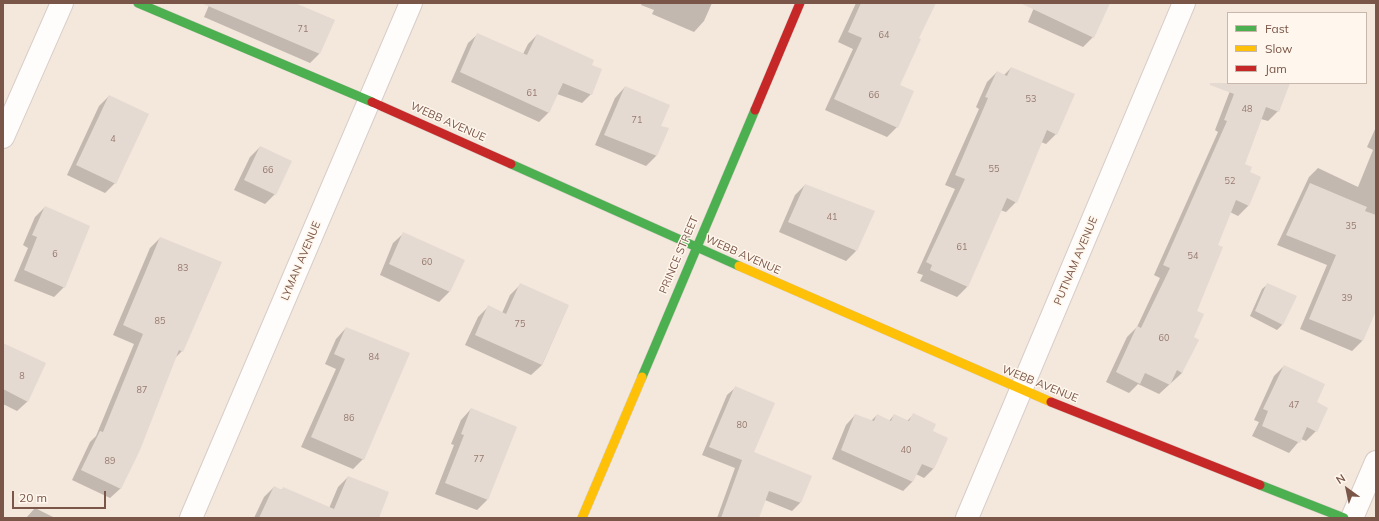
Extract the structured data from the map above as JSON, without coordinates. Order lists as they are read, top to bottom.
{
  "streets": {
    "street": [
      "WEBB AVENUE",
      "PRINCE STREET",
      "LYMAN AVENUE",
      "PUTNAM AVENUE"
    ]
  },
  "crossings": [
    ["WEBB AVENUE", "PRINCE STREET"],
    ["WEBB AVENUE", "LYMAN AVENUE"],
    ["WEBB AVENUE", "PUTNAM AVENUE"]
  ],
  "house_numbers": [
    "71",
    "64",
    "61",
    "66",
    "53",
    "48",
    "71",
    "4",
    "55",
    "66",
    "52",
    "41",
    "35",
    "61",
    "6",
    "54",
    "60",
    "83",
    "39",
    "85",
    "75",
    "60",
    "84",
    "8",
    "87",
    "47",
    "86",
    "80",
    "40",
    "77",
    "89"
  ],
  "legend": ["Fast", "Slow", "Jam"],
  "scale_bar": "20 m",
  "north": "top left"
}
